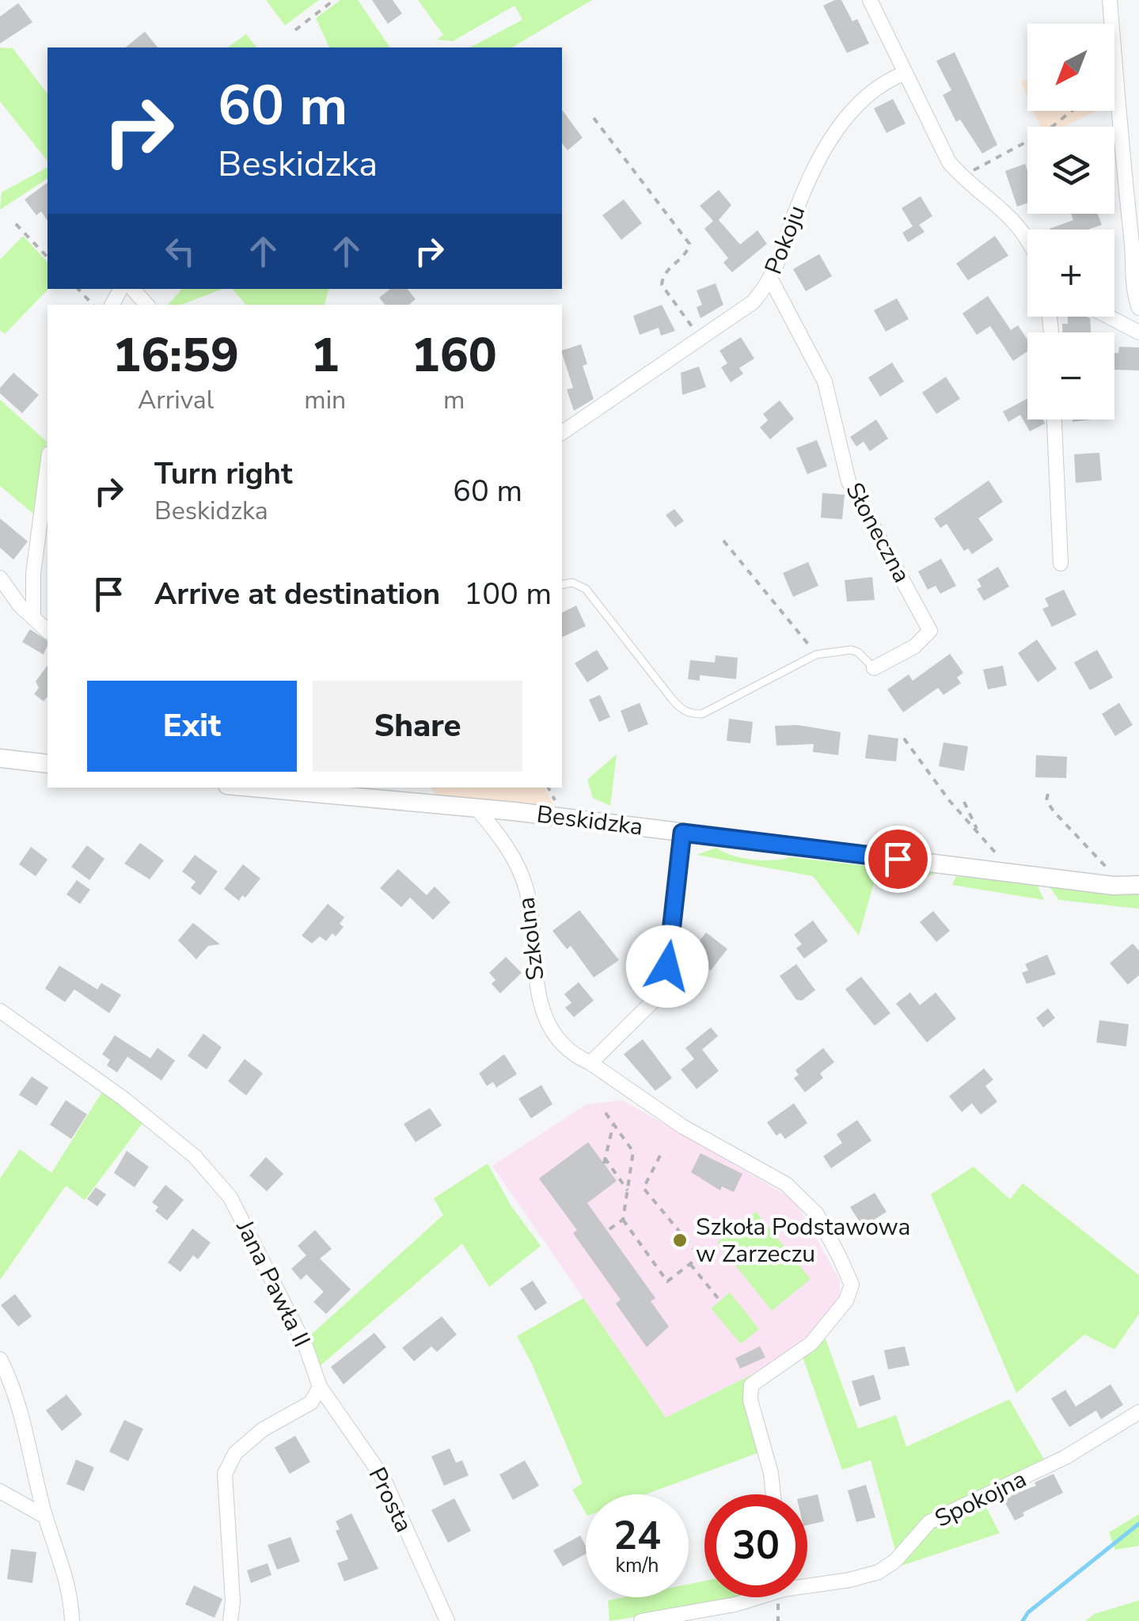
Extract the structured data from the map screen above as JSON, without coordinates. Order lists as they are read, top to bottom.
{
  "streets": {
    "street": [
      "Pokoju",
      "Słoneczna",
      "Beskidzka",
      "Szkolna",
      "Jana Pawła II",
      "Spokojna",
      "Prosta"
    ]
  },
  "crossings": [
    ["Pokoju", "Słoneczna"],
    ["Beskidzka", "Szkolna"],
    ["Jana Pawła II", "Prosta"]
  ],
  "places": ["Szkoła Podstawowa w Zarzeczu"],
  "north": "bottom left",
  "page": {
    "map_buttons": ["+", "−"],
    "turn": ["60 m", "Beskidzka"],
    "eta": [
      "16:59",
      "Arrival",
      "1",
      "min",
      "160",
      "m"
    ],
    "list": [
      {
        "name": "Turn right",
        "note": "Beskidzka",
        "value": "60 m"
      },
      {
        "name": "Arrive at destination",
        "value": "100 m"
      }
    ],
    "buttons": ["Exit", "Share"],
    "speed": "24 km/h",
    "limit": "30"
  }
}
